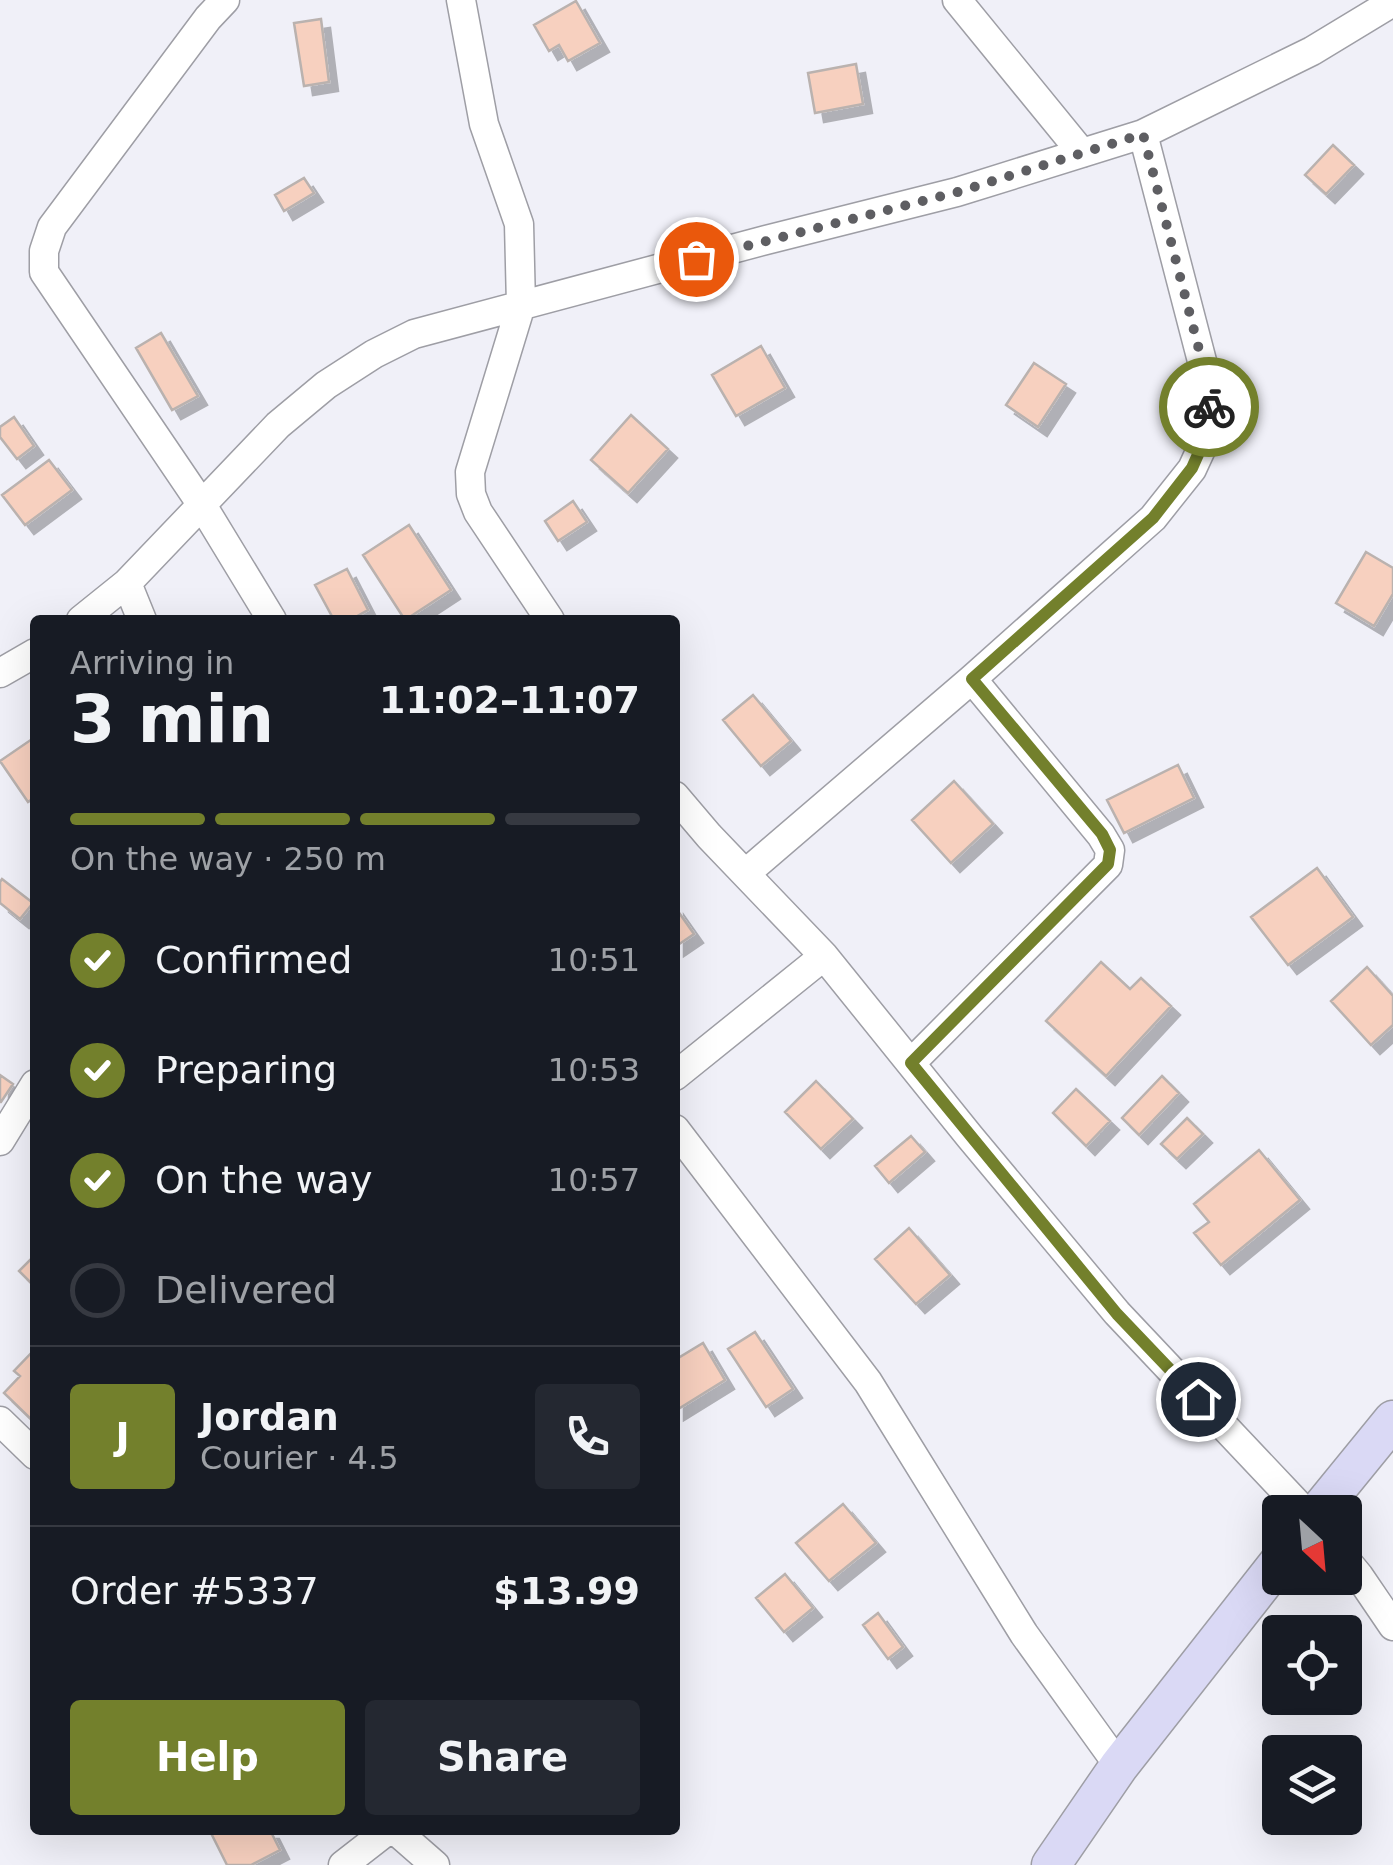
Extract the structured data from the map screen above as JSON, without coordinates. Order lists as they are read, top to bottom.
{
  "north": "bottom right",
  "page": {
    "heading": ["3 min", "Arriving in", "11:02–11:07"],
    "panel": [
      "Jordan",
      "Courier · 4.5",
      "Order #5337",
      "$13.99"
    ],
    "bar": "On the way · 250 m",
    "list": [
      ["Confirmed", "10:51"],
      ["Preparing", "10:53"],
      ["On the way", "10:57"],
      "Delivered"
    ],
    "round": "J",
    "buttons": ["Help", "Share"]
  }
}
